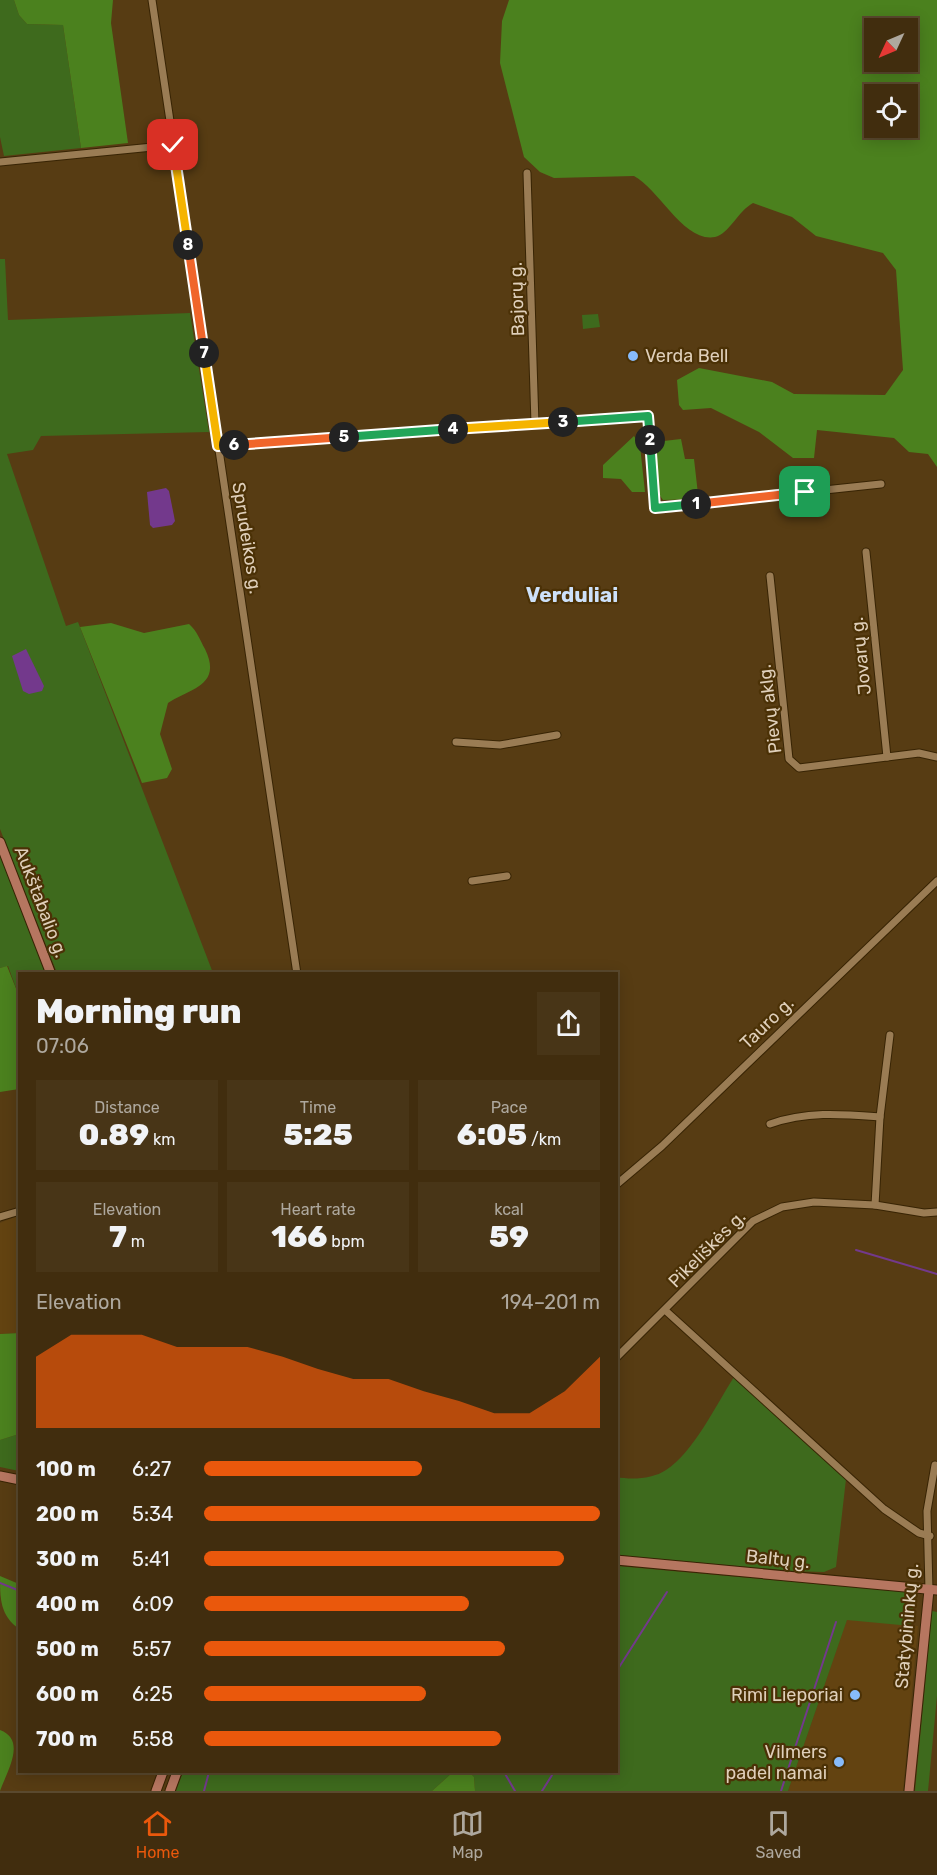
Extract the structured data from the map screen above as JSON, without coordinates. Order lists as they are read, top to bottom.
{
  "streets": {
    "main road": ["Aukštabalio g.", "Baltų g.", "Statybininkų g."],
    "street": [
      "Bajorų g.",
      "Sprudeikos g.",
      "Jovarų g.",
      "Pievų aklg.",
      "Tauro g.",
      "Pikeliškės g."
    ]
  },
  "crossings": [
    ["Jovarų g.", "Pievų aklg."],
    ["Baltų g.", "Statybininkų g."]
  ],
  "districts": ["Verduliai"],
  "places": ["Verda Bell", "Rimi Lieporiai", "Vilmers padel namai"],
  "north": "bottom left",
  "page": {
    "pins": [
      "8",
      "7",
      "3",
      "4",
      "5",
      "2",
      "6",
      "1"
    ],
    "heading": ["Morning run", "07:06"],
    "stats": [
      ["Distance", "0.89 km"],
      ["Time", "5:25"],
      ["Pace", "6:05 /km"],
      ["Elevation", "7 m"],
      ["Heart rate", "166 bpm"],
      ["kcal", "59"]
    ],
    "chart": ["Elevation", "194–201 m"],
    "list": [
      {
        "name": "100 m",
        "note": "6:27"
      },
      {
        "name": "200 m",
        "note": "5:34"
      },
      {
        "name": "300 m",
        "note": "5:41"
      },
      {
        "name": "400 m",
        "note": "6:09"
      },
      {
        "name": "500 m",
        "note": "5:57"
      },
      {
        "name": "600 m",
        "note": "6:25"
      },
      {
        "name": "700 m",
        "note": "5:58"
      }
    ],
    "tabs": ["Home", "Map", "Saved"]
  }
}
